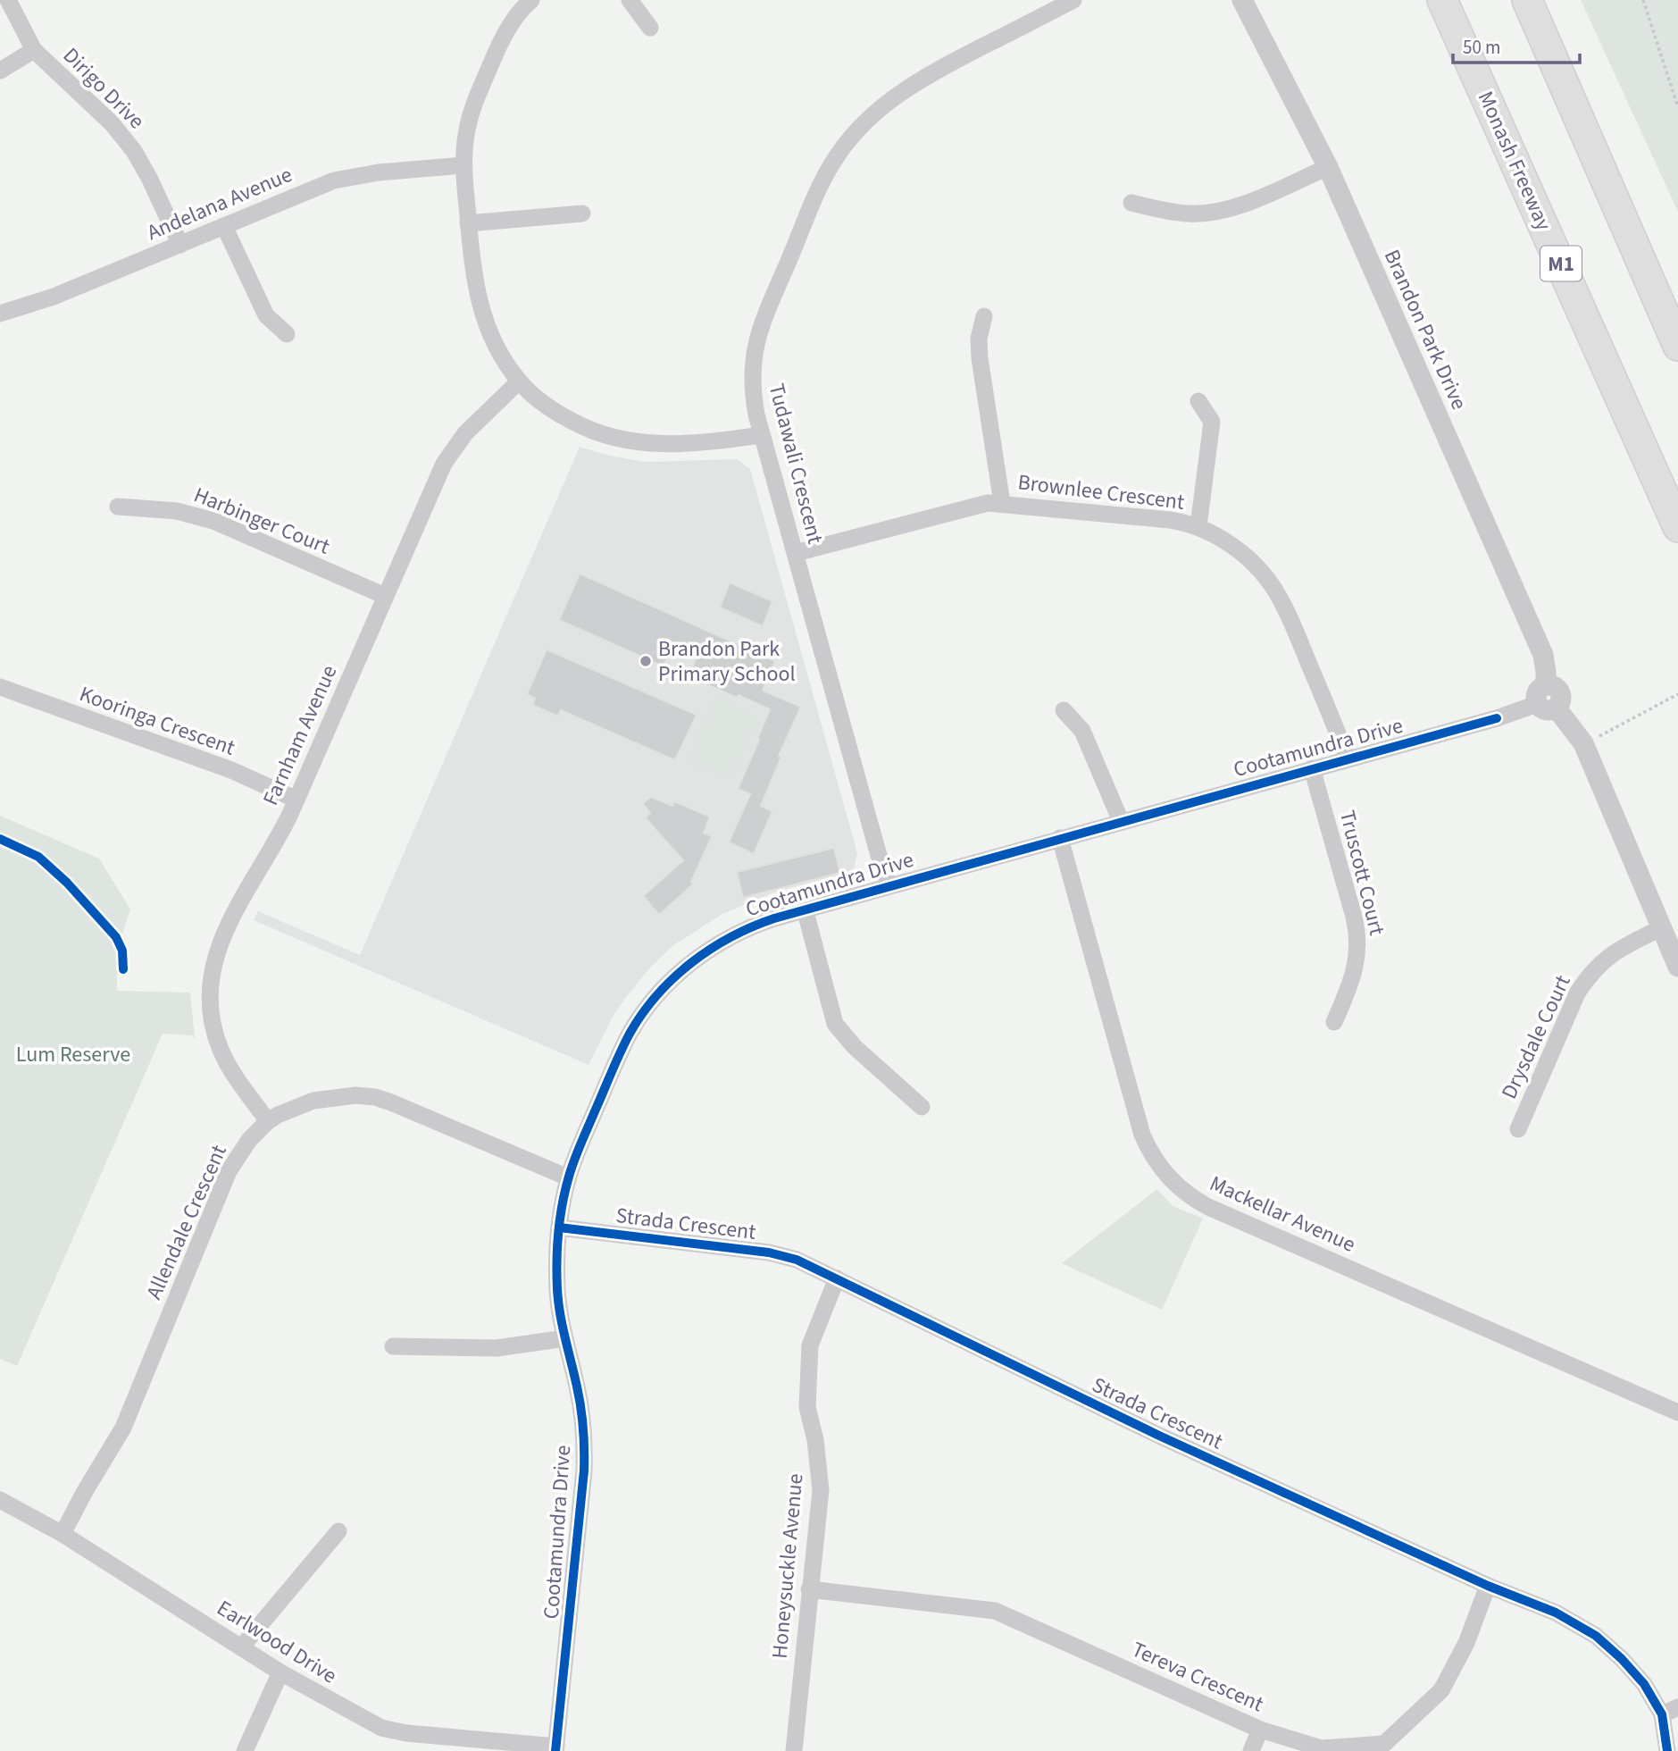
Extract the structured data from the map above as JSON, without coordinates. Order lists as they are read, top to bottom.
{
  "streets": {
    "highway": ["Monash Freeway", "M1"],
    "street": [
      "Dirigo Drive",
      "Andelana Avenue",
      "Brandon Park Drive",
      "Tudawali Crescent",
      "Brownlee Crescent",
      "Harbinger Court",
      "Kooringa Crescent",
      "Farnham Avenue",
      "Cootamundra Drive",
      "Truscott Court",
      "Drysdale Court",
      "Mackellar Avenue",
      "Allendale Crescent",
      "Strada Crescent",
      "Honeysuckle Avenue",
      "Earlwood Drive",
      "Tereva Crescent"
    ]
  },
  "crossings": [
    ["Dirigo Drive", "Andelana Avenue"],
    ["Brandon Park Drive", "Cootamundra Drive"],
    ["Tudawali Crescent", "Brownlee Crescent"],
    ["Tudawali Crescent", "Cootamundra Drive"],
    ["Brownlee Crescent", "Cootamundra Drive"],
    ["Harbinger Court", "Farnham Avenue"],
    ["Kooringa Crescent", "Farnham Avenue"],
    ["Farnham Avenue", "Allendale Crescent"],
    ["Cootamundra Drive", "Truscott Court"],
    ["Cootamundra Drive", "Mackellar Avenue"],
    ["Cootamundra Drive", "Allendale Crescent"],
    ["Cootamundra Drive", "Strada Crescent"],
    ["Cootamundra Drive", "Earlwood Drive"],
    ["Allendale Crescent", "Earlwood Drive"],
    ["Strada Crescent", "Honeysuckle Avenue"],
    ["Strada Crescent", "Tereva Crescent"],
    ["Honeysuckle Avenue", "Tereva Crescent"]
  ],
  "parks": ["Lum Reserve"],
  "places": ["Brandon Park Primary School"],
  "scale_bar": "50 m"
}
